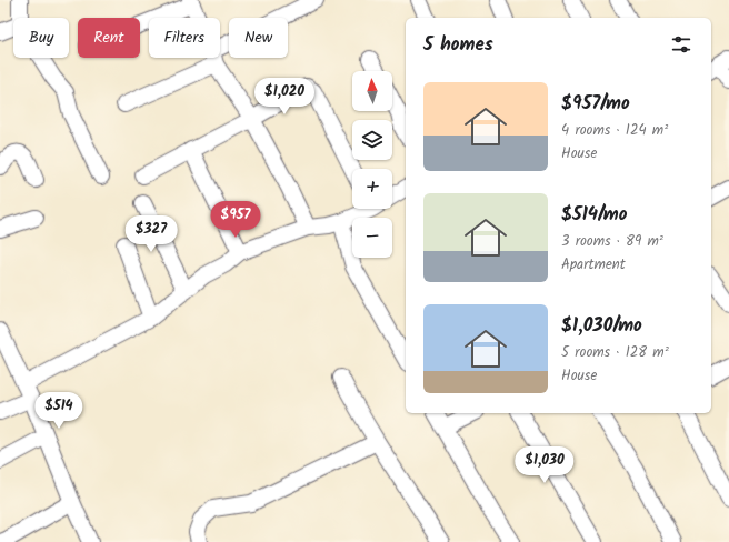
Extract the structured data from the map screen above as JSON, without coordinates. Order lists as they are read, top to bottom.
{
  "north": "top",
  "page": {
    "chip": [
      "Buy",
      "Rent",
      "Filters",
      "New"
    ],
    "heading": "5 homes",
    "map_buttons": ["+", "−"],
    "list": [
      {
        "name": "$957/mo",
        "note": "4 rooms · 124 m² · House"
      },
      {
        "name": "$514/mo",
        "note": "3 rooms · 89 m² · Apartment"
      },
      {
        "name": "$1,030/mo",
        "note": "5 rooms · 128 m² · House"
      }
    ],
    "price": [
      "$1,020",
      "$957",
      "$327",
      "$514",
      "$1,030"
    ]
  }
}
